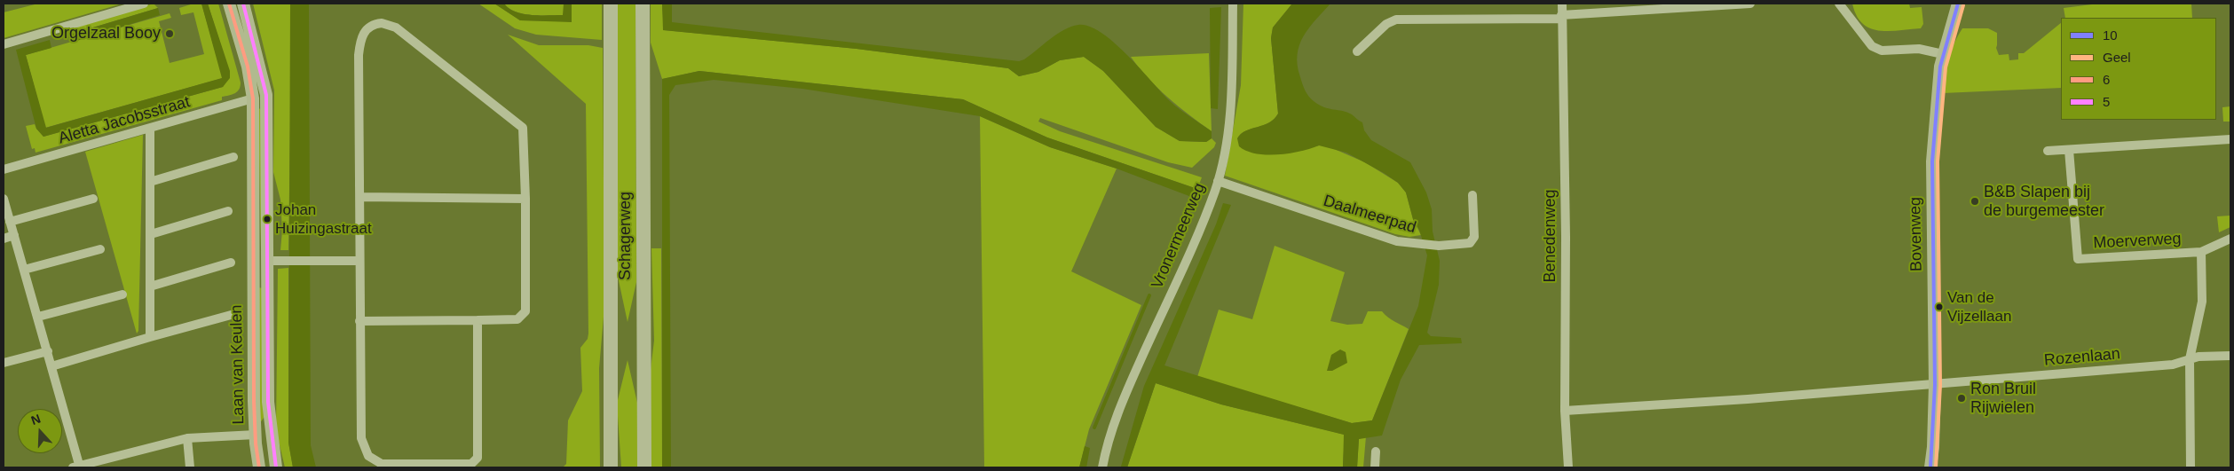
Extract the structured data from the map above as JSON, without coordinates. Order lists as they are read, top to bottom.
{
  "streets": {
    "main road": ["Schagerweg"],
    "street": [
      "Aletta Jacobsstraat",
      "Daalmeerpad",
      "Bovenweg",
      "Vronermeerweg",
      "Benedenweg",
      "Moerverweg",
      "Rozenlaan",
      "Laan van Keulen"
    ]
  },
  "crossings": [
    ["Aletta Jacobsstraat", "Laan van Keulen"],
    ["Daalmeerpad", "Vronermeerweg"],
    ["Bovenweg", "Rozenlaan"]
  ],
  "places": [
    "Orgelzaal Booy",
    "B&B Slapen bij de burgemeester",
    "Johan Huizingastraat",
    "Van de Vijzellaan",
    "Ron Bruil Rijwielen"
  ],
  "lines": [
    "transit line 10",
    "transit line 6",
    "transit line 5",
    "transit line Geel"
  ],
  "legend": [
    "10",
    "Geel",
    "6",
    "5"
  ],
  "north": "top"
}
